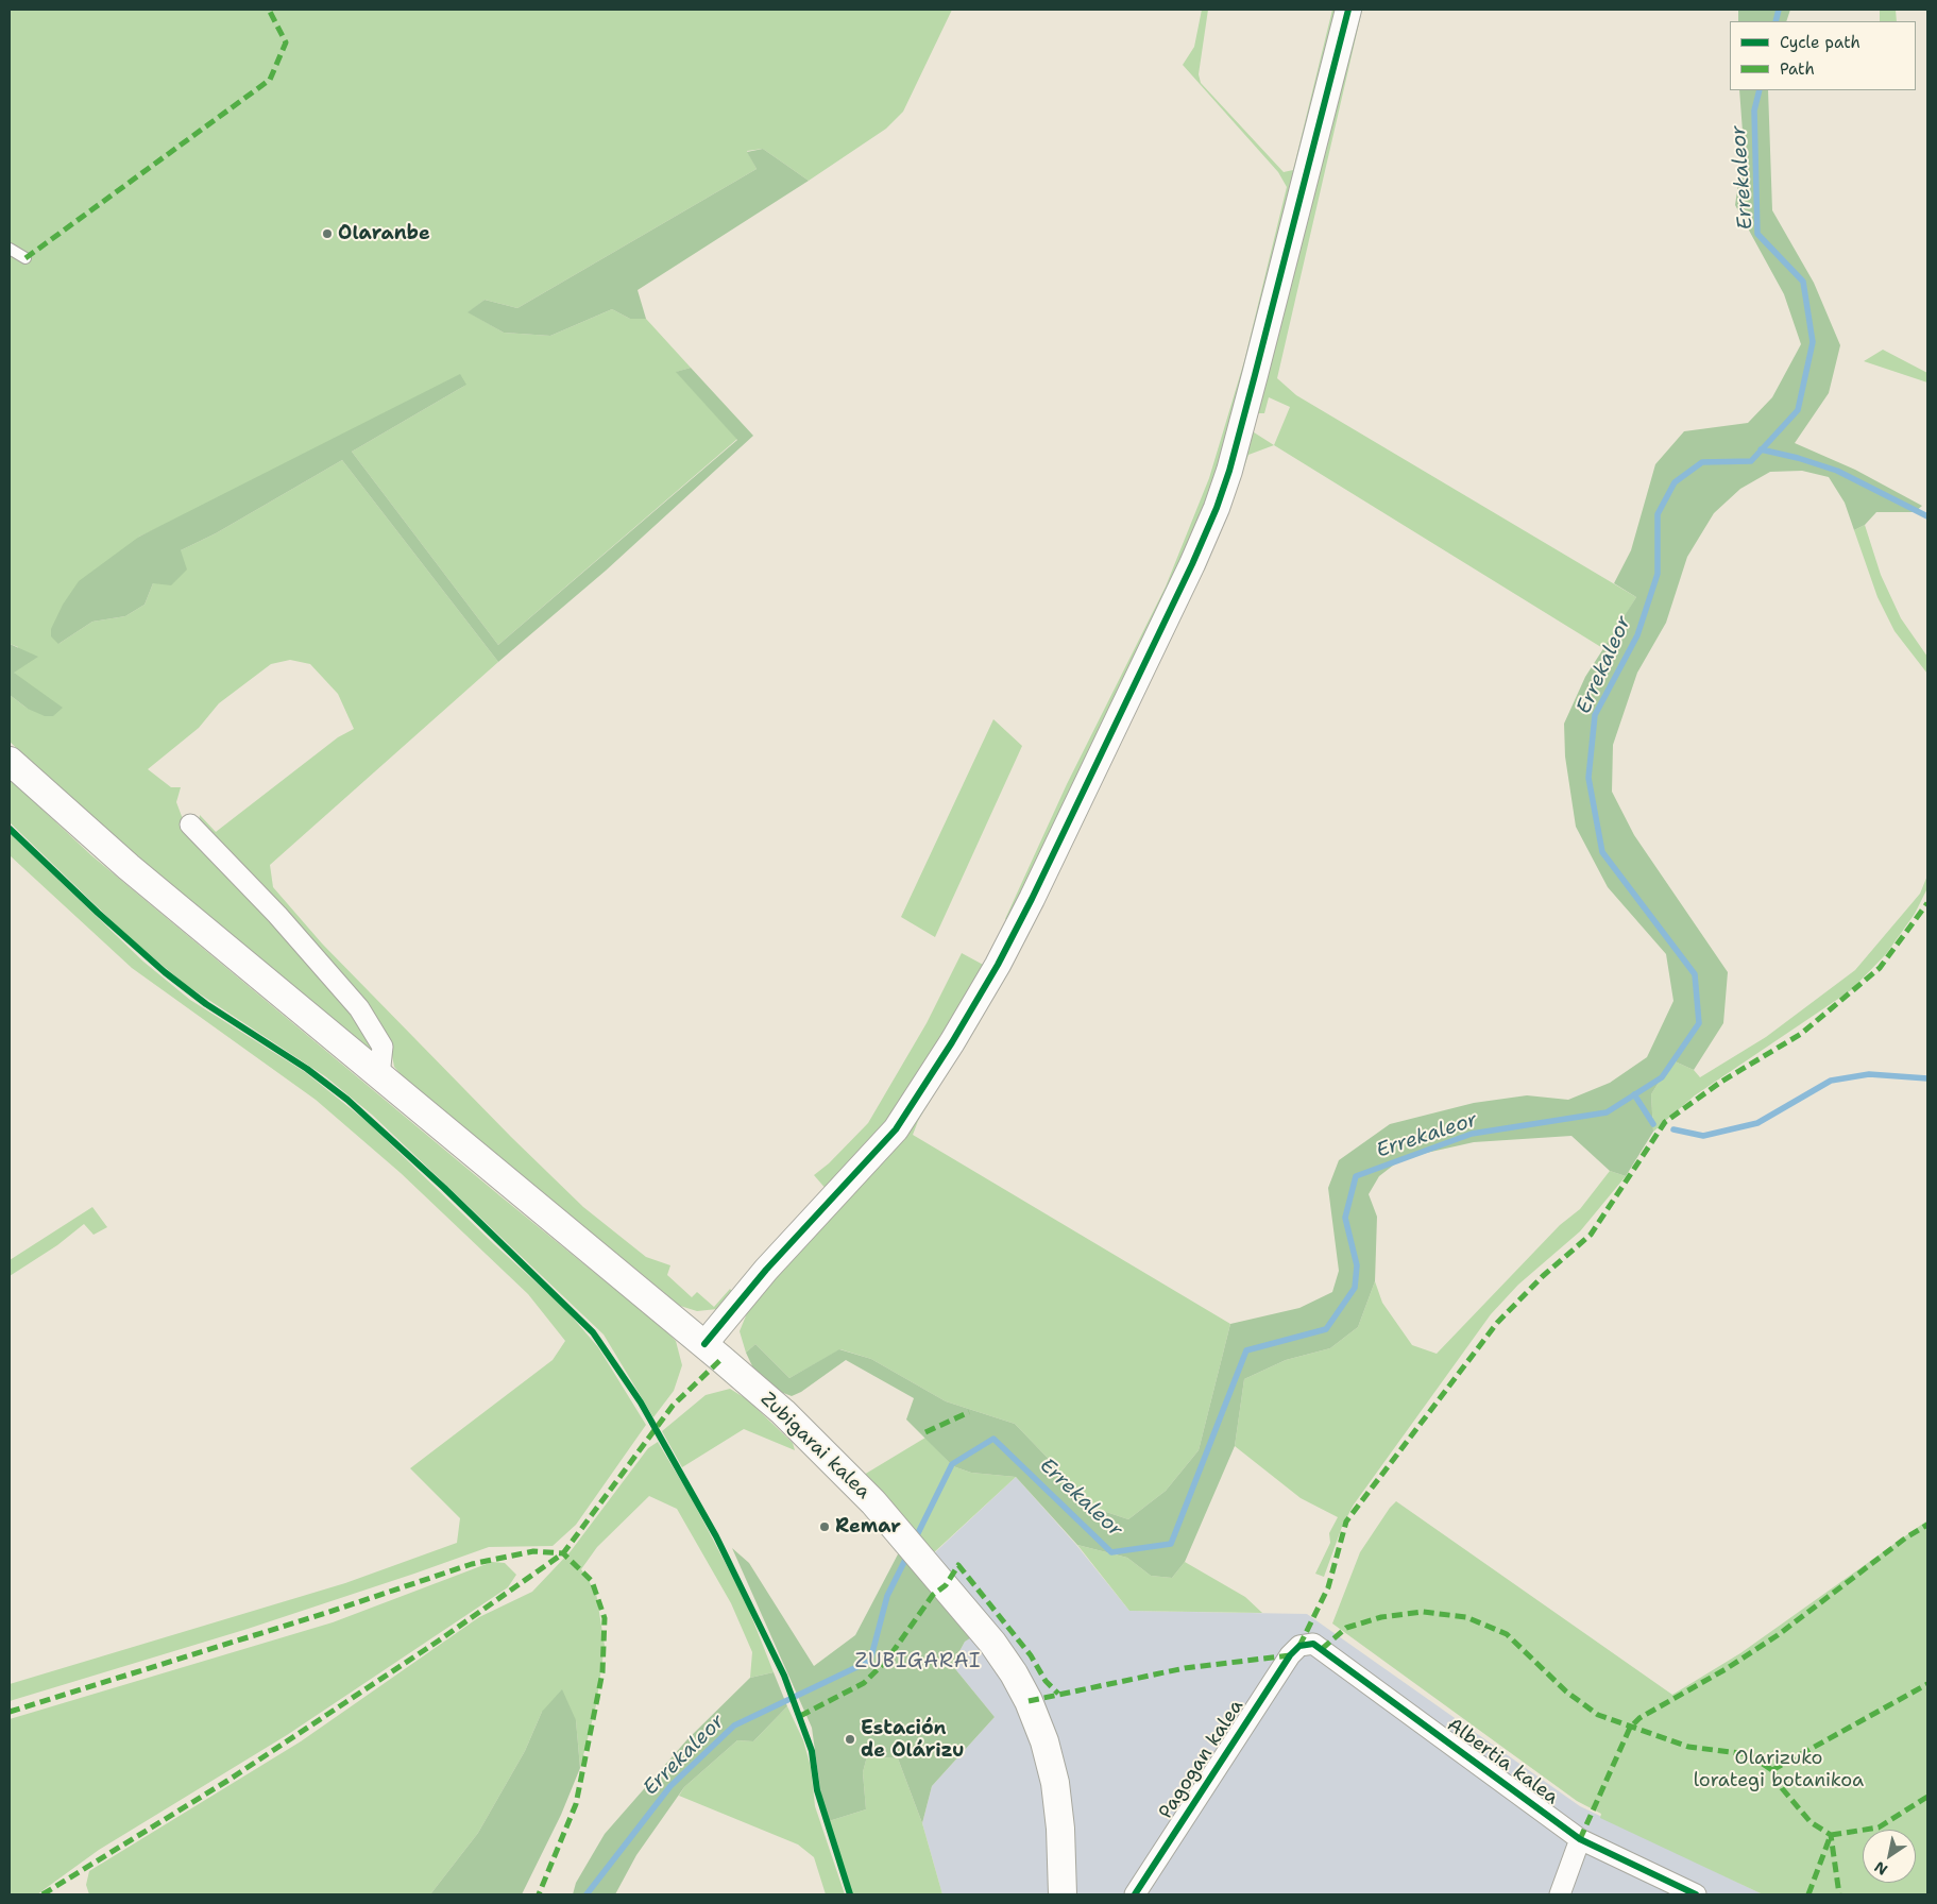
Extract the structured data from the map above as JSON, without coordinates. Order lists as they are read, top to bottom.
{
  "streets": {
    "main road": ["Zubigarai kalea"],
    "street": ["Pagogan kalea", "Albertia kalea"]
  },
  "crossings": [
    ["Pagogan kalea", "Albertia kalea"]
  ],
  "districts": ["ZUBIGARAI"],
  "water": ["Errekaleor"],
  "parks": ["Olarizuko lorategi botanikoa"],
  "places": ["Olaranbe", "Remar", "Estación de Olárizu"],
  "legend": ["Cycle path", "Path"],
  "north": "bottom left"
}
